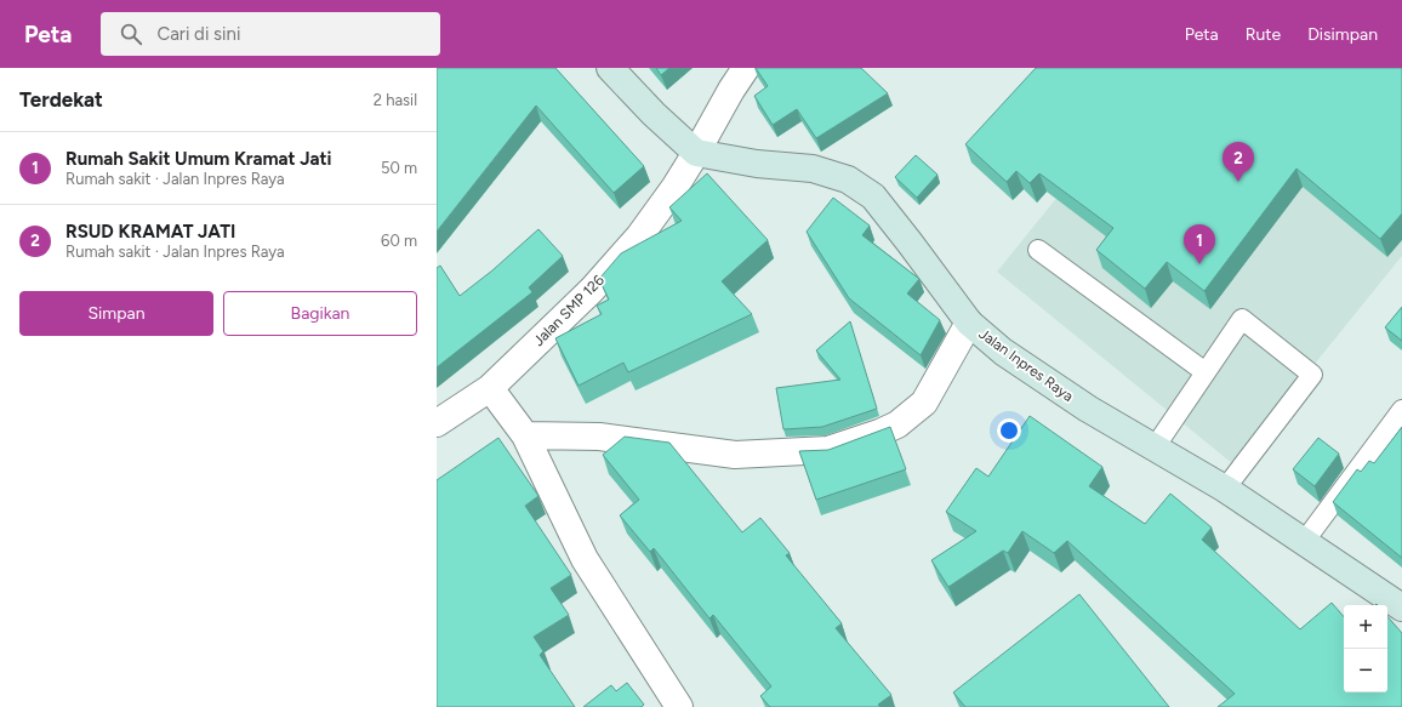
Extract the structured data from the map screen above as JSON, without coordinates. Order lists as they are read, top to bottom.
{
  "streets": {
    "street": ["Jalan SMP 126", "Jalan Inpres Raya"]
  },
  "crossings": [
    ["Jalan SMP 126", "Jalan Inpres Raya"]
  ],
  "page": {
    "header": "Peta",
    "search": "Cari di sini",
    "nav": ["Peta", "Rute", "Disimpan"],
    "heading": ["Terdekat", "2 hasil"],
    "list": [
      {
        "mark": "1",
        "name": "Rumah Sakit Umum Kramat Jati",
        "note": "Rumah sakit · Jalan Inpres Raya",
        "value": "50 m"
      },
      {
        "mark": "2",
        "name": "RSUD KRAMAT JATI",
        "note": "Rumah sakit · Jalan Inpres Raya",
        "value": "60 m"
      }
    ],
    "pins": ["2", "1"],
    "buttons": ["Simpan", "Bagikan"],
    "map_buttons": ["+", "−"]
  }
}
